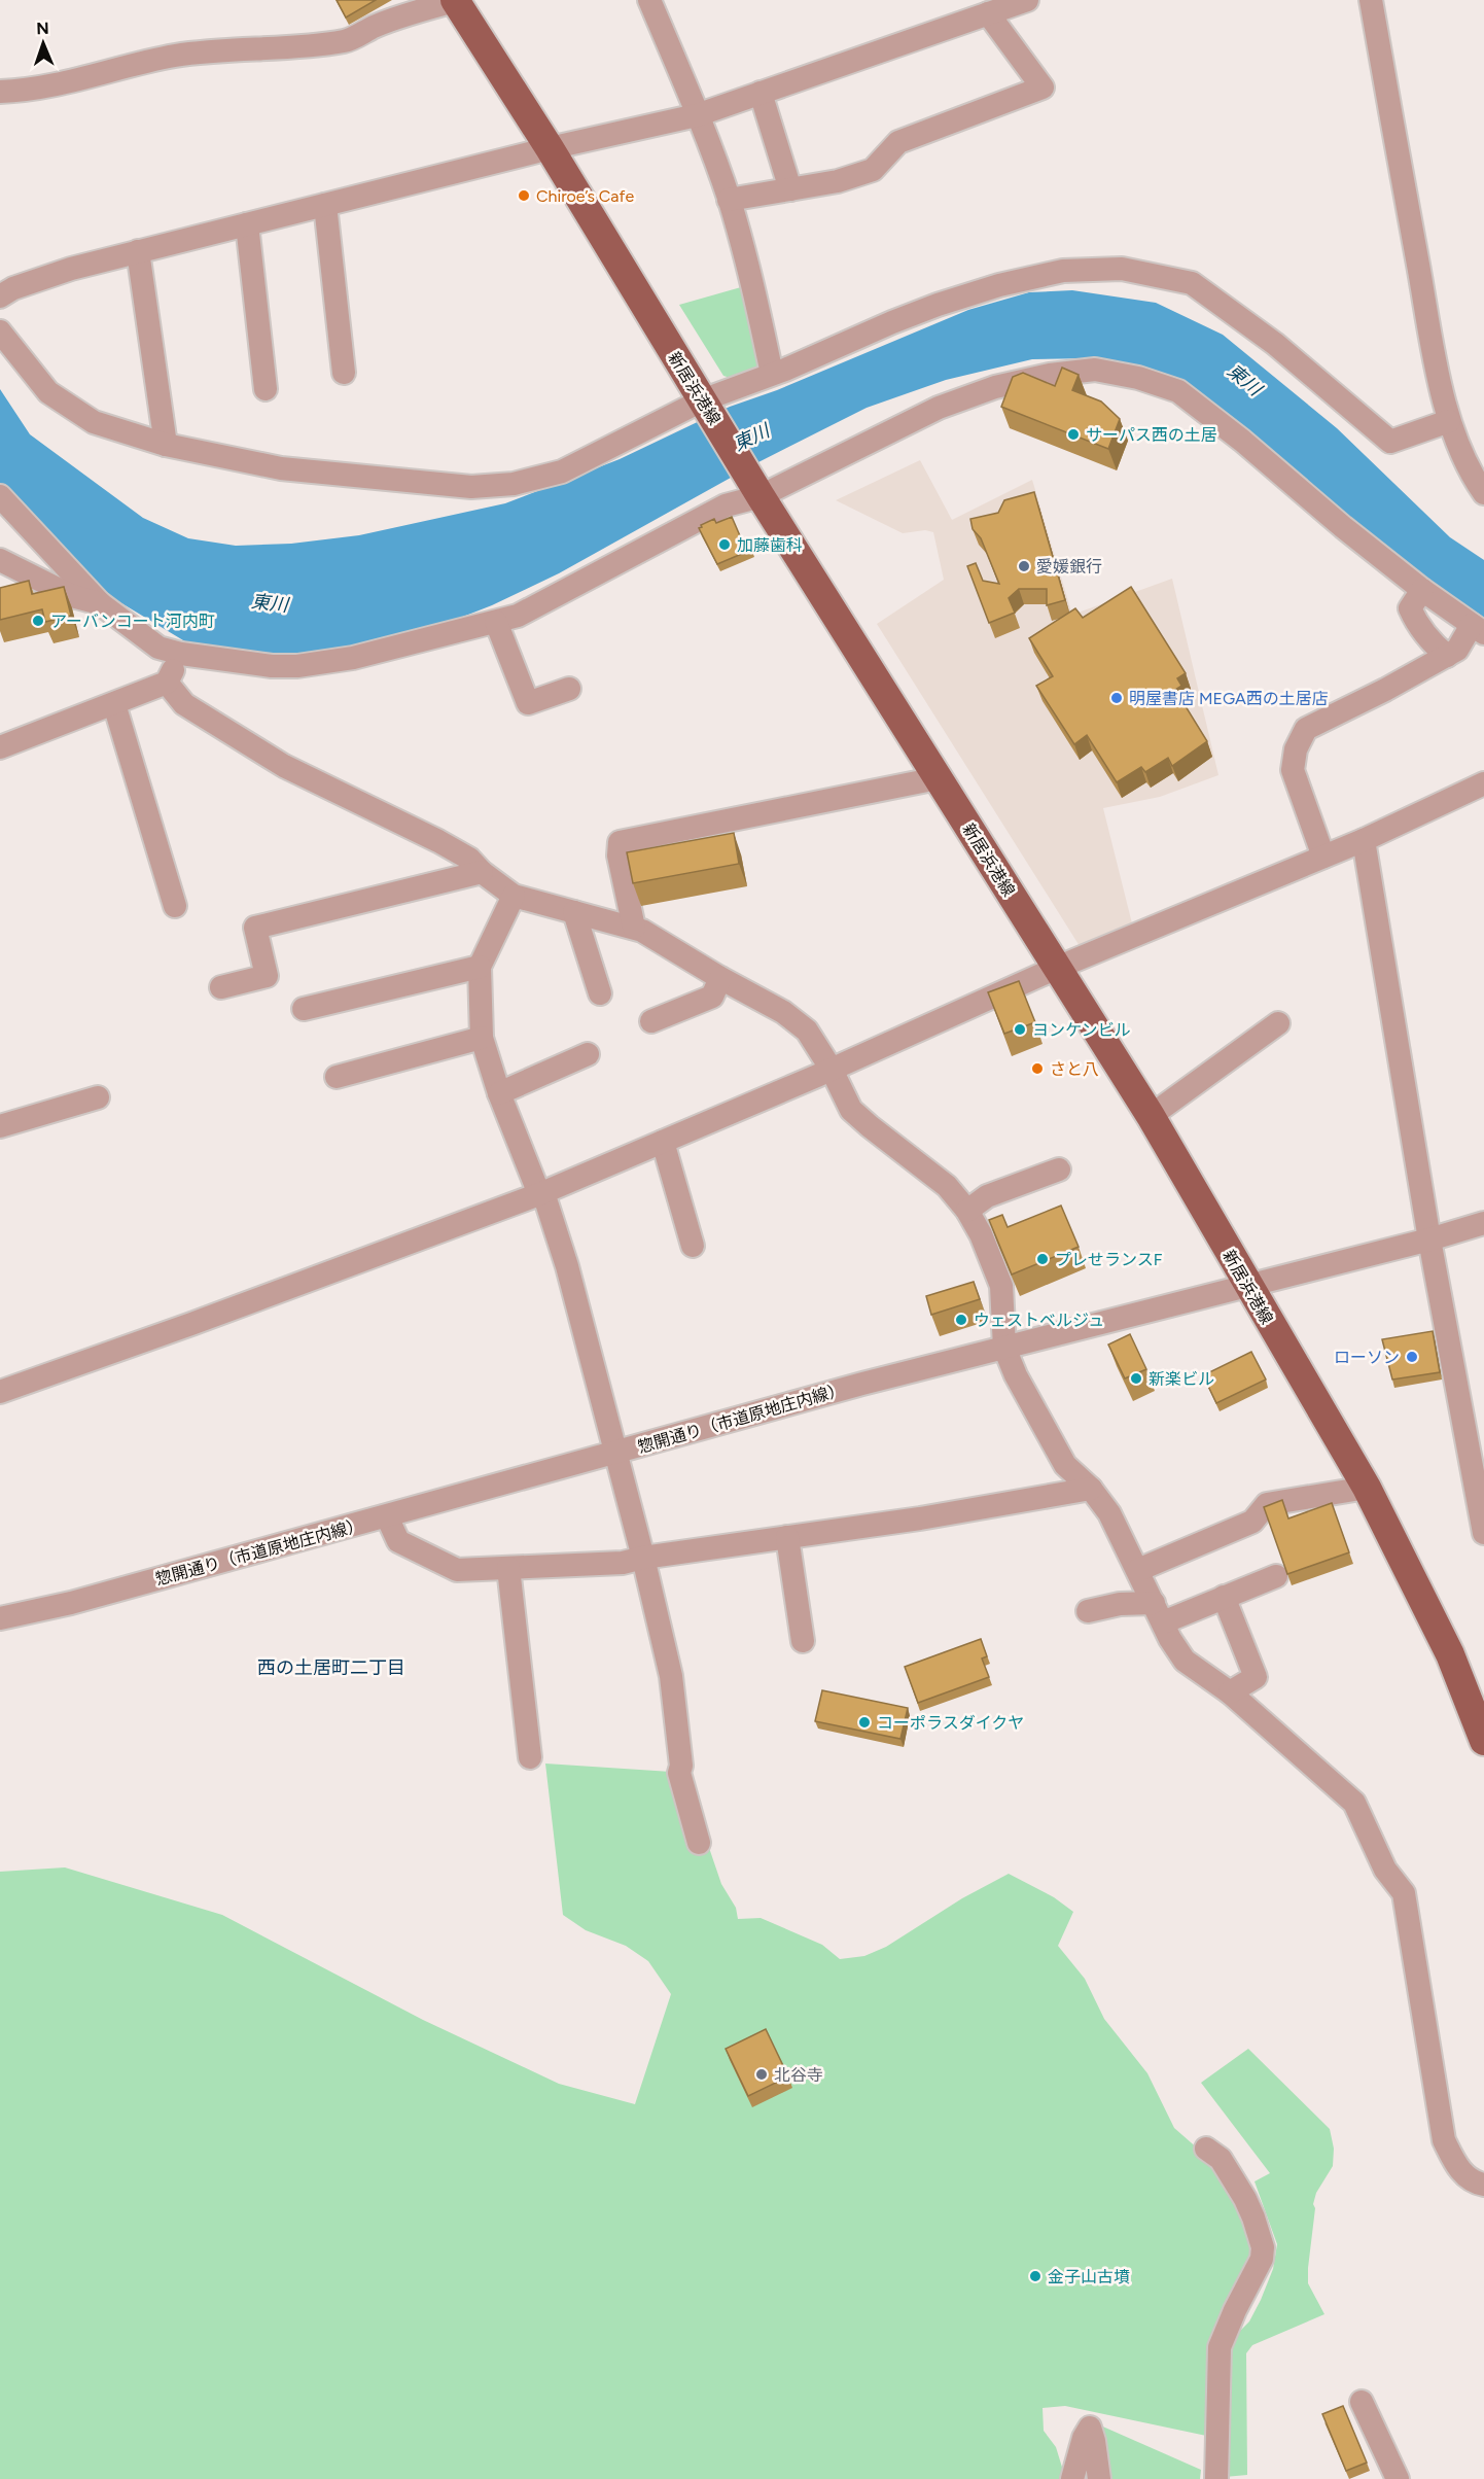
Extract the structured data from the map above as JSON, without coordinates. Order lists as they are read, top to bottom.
{
  "streets": {
    "main road": ["新居浜港線"],
    "street": ["惣開通り（市道原地庄内線）"]
  },
  "crossings": [
    ["新居浜港線", "惣開通り（市道原地庄内線）"]
  ],
  "districts": ["西の土居町二丁目"],
  "water": ["東川"],
  "places": [
    "Chiroe’s Cafe",
    "サーパス西の土居",
    "加藤歯科",
    "愛媛銀行",
    "アーバンコート河内町",
    "明屋書店 MEGA西の土居店",
    "ヨンケンビル",
    "さと八",
    "プレせランスF",
    "ウェストベルジュ",
    "ローソン",
    "新楽ビル",
    "コーポラスダイクヤ",
    "北谷寺",
    "金子山古墳"
  ],
  "north": "top"
}
